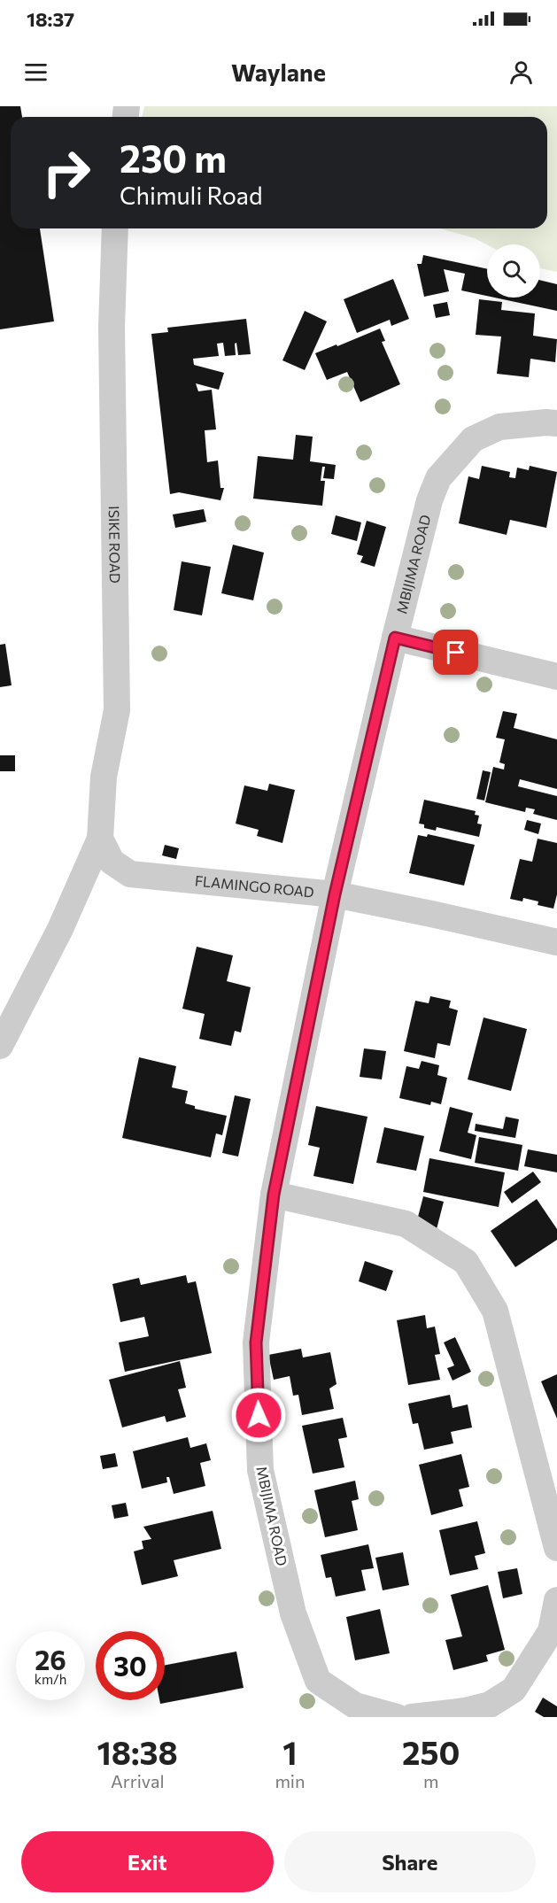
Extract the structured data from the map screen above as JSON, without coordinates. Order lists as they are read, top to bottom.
{
  "streets": {
    "street": ["ISIKE ROAD", "MBIJIMA ROAD", "FLAMINGO ROAD"]
  },
  "crossings": [
    ["ISIKE ROAD", "FLAMINGO ROAD"],
    ["MBIJIMA ROAD", "FLAMINGO ROAD"]
  ],
  "page": {
    "status": "18:37",
    "header": "Waylane",
    "turn": ["230 m", "Chimuli Road"],
    "speed": "26 km/h",
    "limit": "30",
    "eta": [
      "18:38",
      "Arrival",
      "1",
      "min",
      "250",
      "m"
    ],
    "buttons": ["Exit", "Share"]
  }
}
